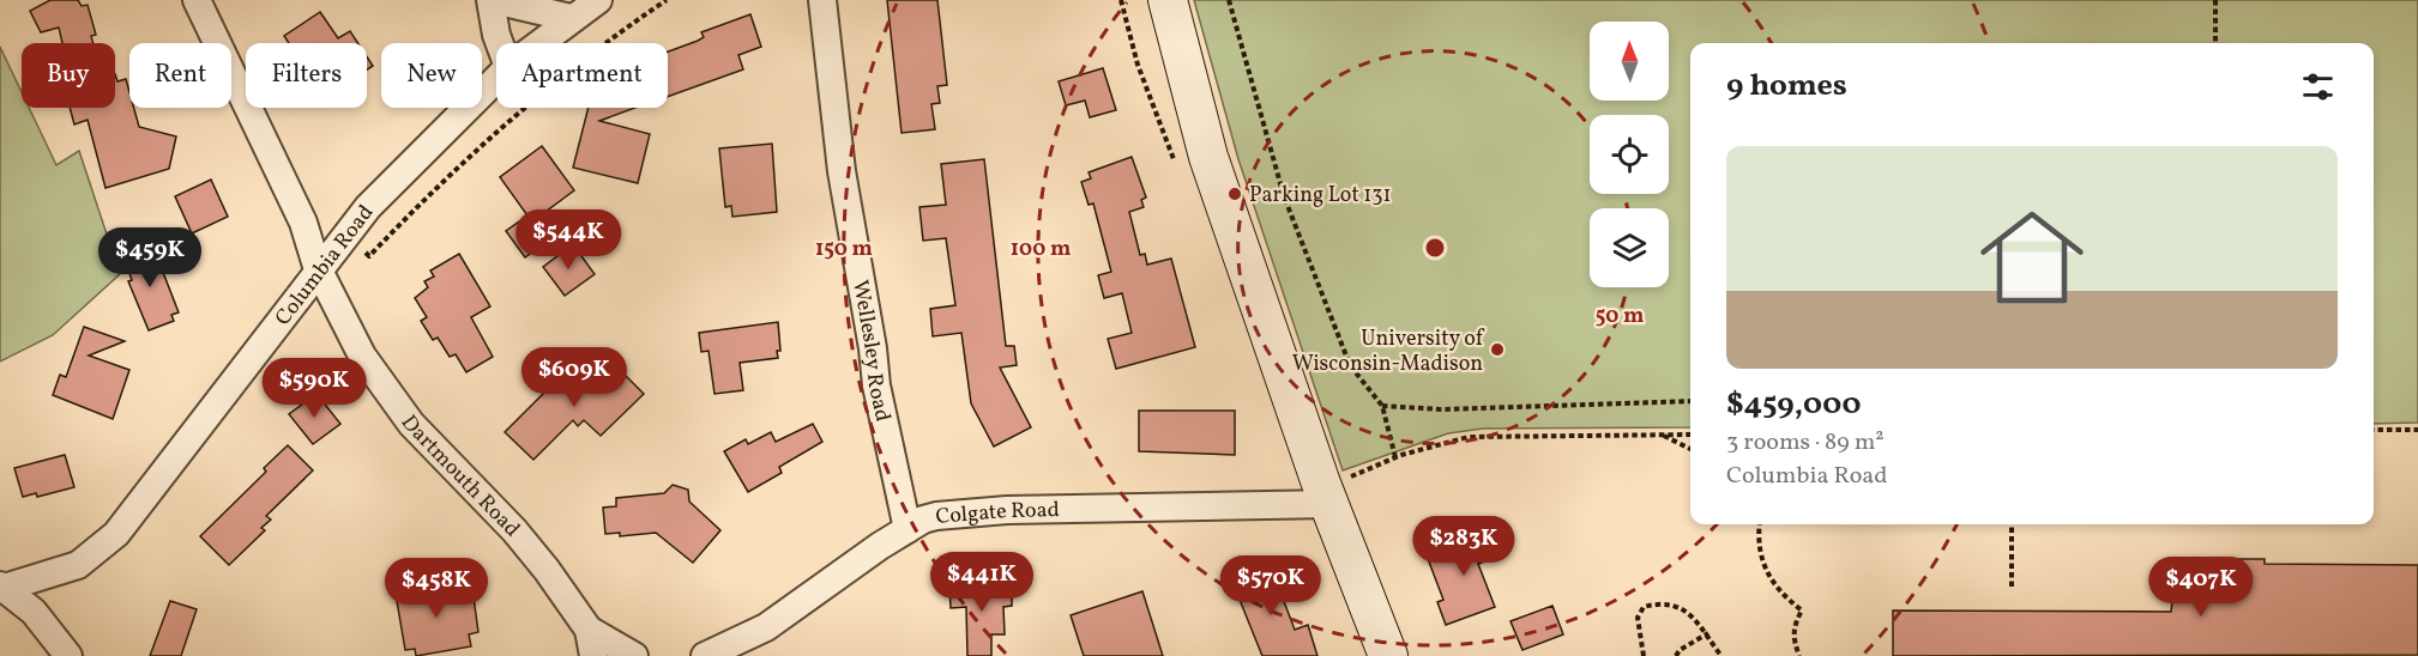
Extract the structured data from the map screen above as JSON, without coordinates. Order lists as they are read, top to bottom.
{
  "streets": {
    "street": [
      "Columbia Road",
      "Wellesley Road",
      "Dartmouth Road",
      "Colgate Road"
    ]
  },
  "crossings": [
    ["Columbia Road", "Dartmouth Road"],
    ["Wellesley Road", "Colgate Road"]
  ],
  "places": ["Parking Lot 131", "University of Wisconsin-Madison"],
  "north": "top",
  "page": {
    "chip": [
      "Buy",
      "Rent",
      "Filters",
      "New",
      "Apartment"
    ],
    "heading": "9 homes",
    "list": [
      {
        "name": "$459,000",
        "note": "3 rooms · 89 m² · Columbia Road"
      }
    ],
    "price": [
      "$544K",
      "$459K",
      "$609K",
      "$590K",
      "$283K",
      "$441K",
      "$570K",
      "$407K",
      "$458K"
    ]
  },
  "rings": ["150 m", "100 m", "50 m"]
}
